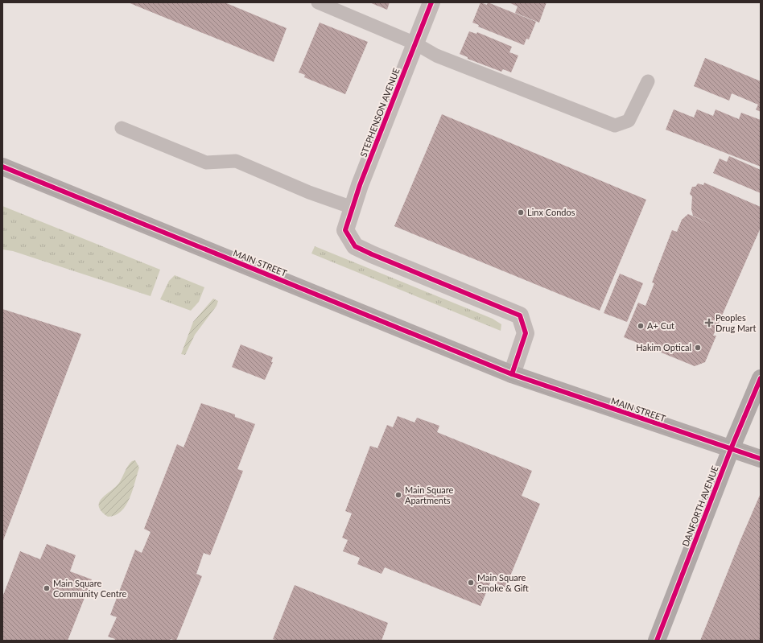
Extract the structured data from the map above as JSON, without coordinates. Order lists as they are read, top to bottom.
{
  "streets": {
    "main road": ["DANFORTH AVENUE"],
    "street": ["STEPHENSON AVENUE", "MAIN STREET"]
  },
  "crossings": [
    ["STEPHENSON AVENUE", "MAIN STREET"],
    ["MAIN STREET", "DANFORTH AVENUE"]
  ],
  "places": {
    "other": [
      "Linx Condos",
      "A+ Cut",
      "Hakim Optical",
      "Main Square Apartments",
      "Main Square Smoke & Gift",
      "Main Square Community Centre"
    ],
    "health": ["Peoples Drug Mart"]
  }
}
